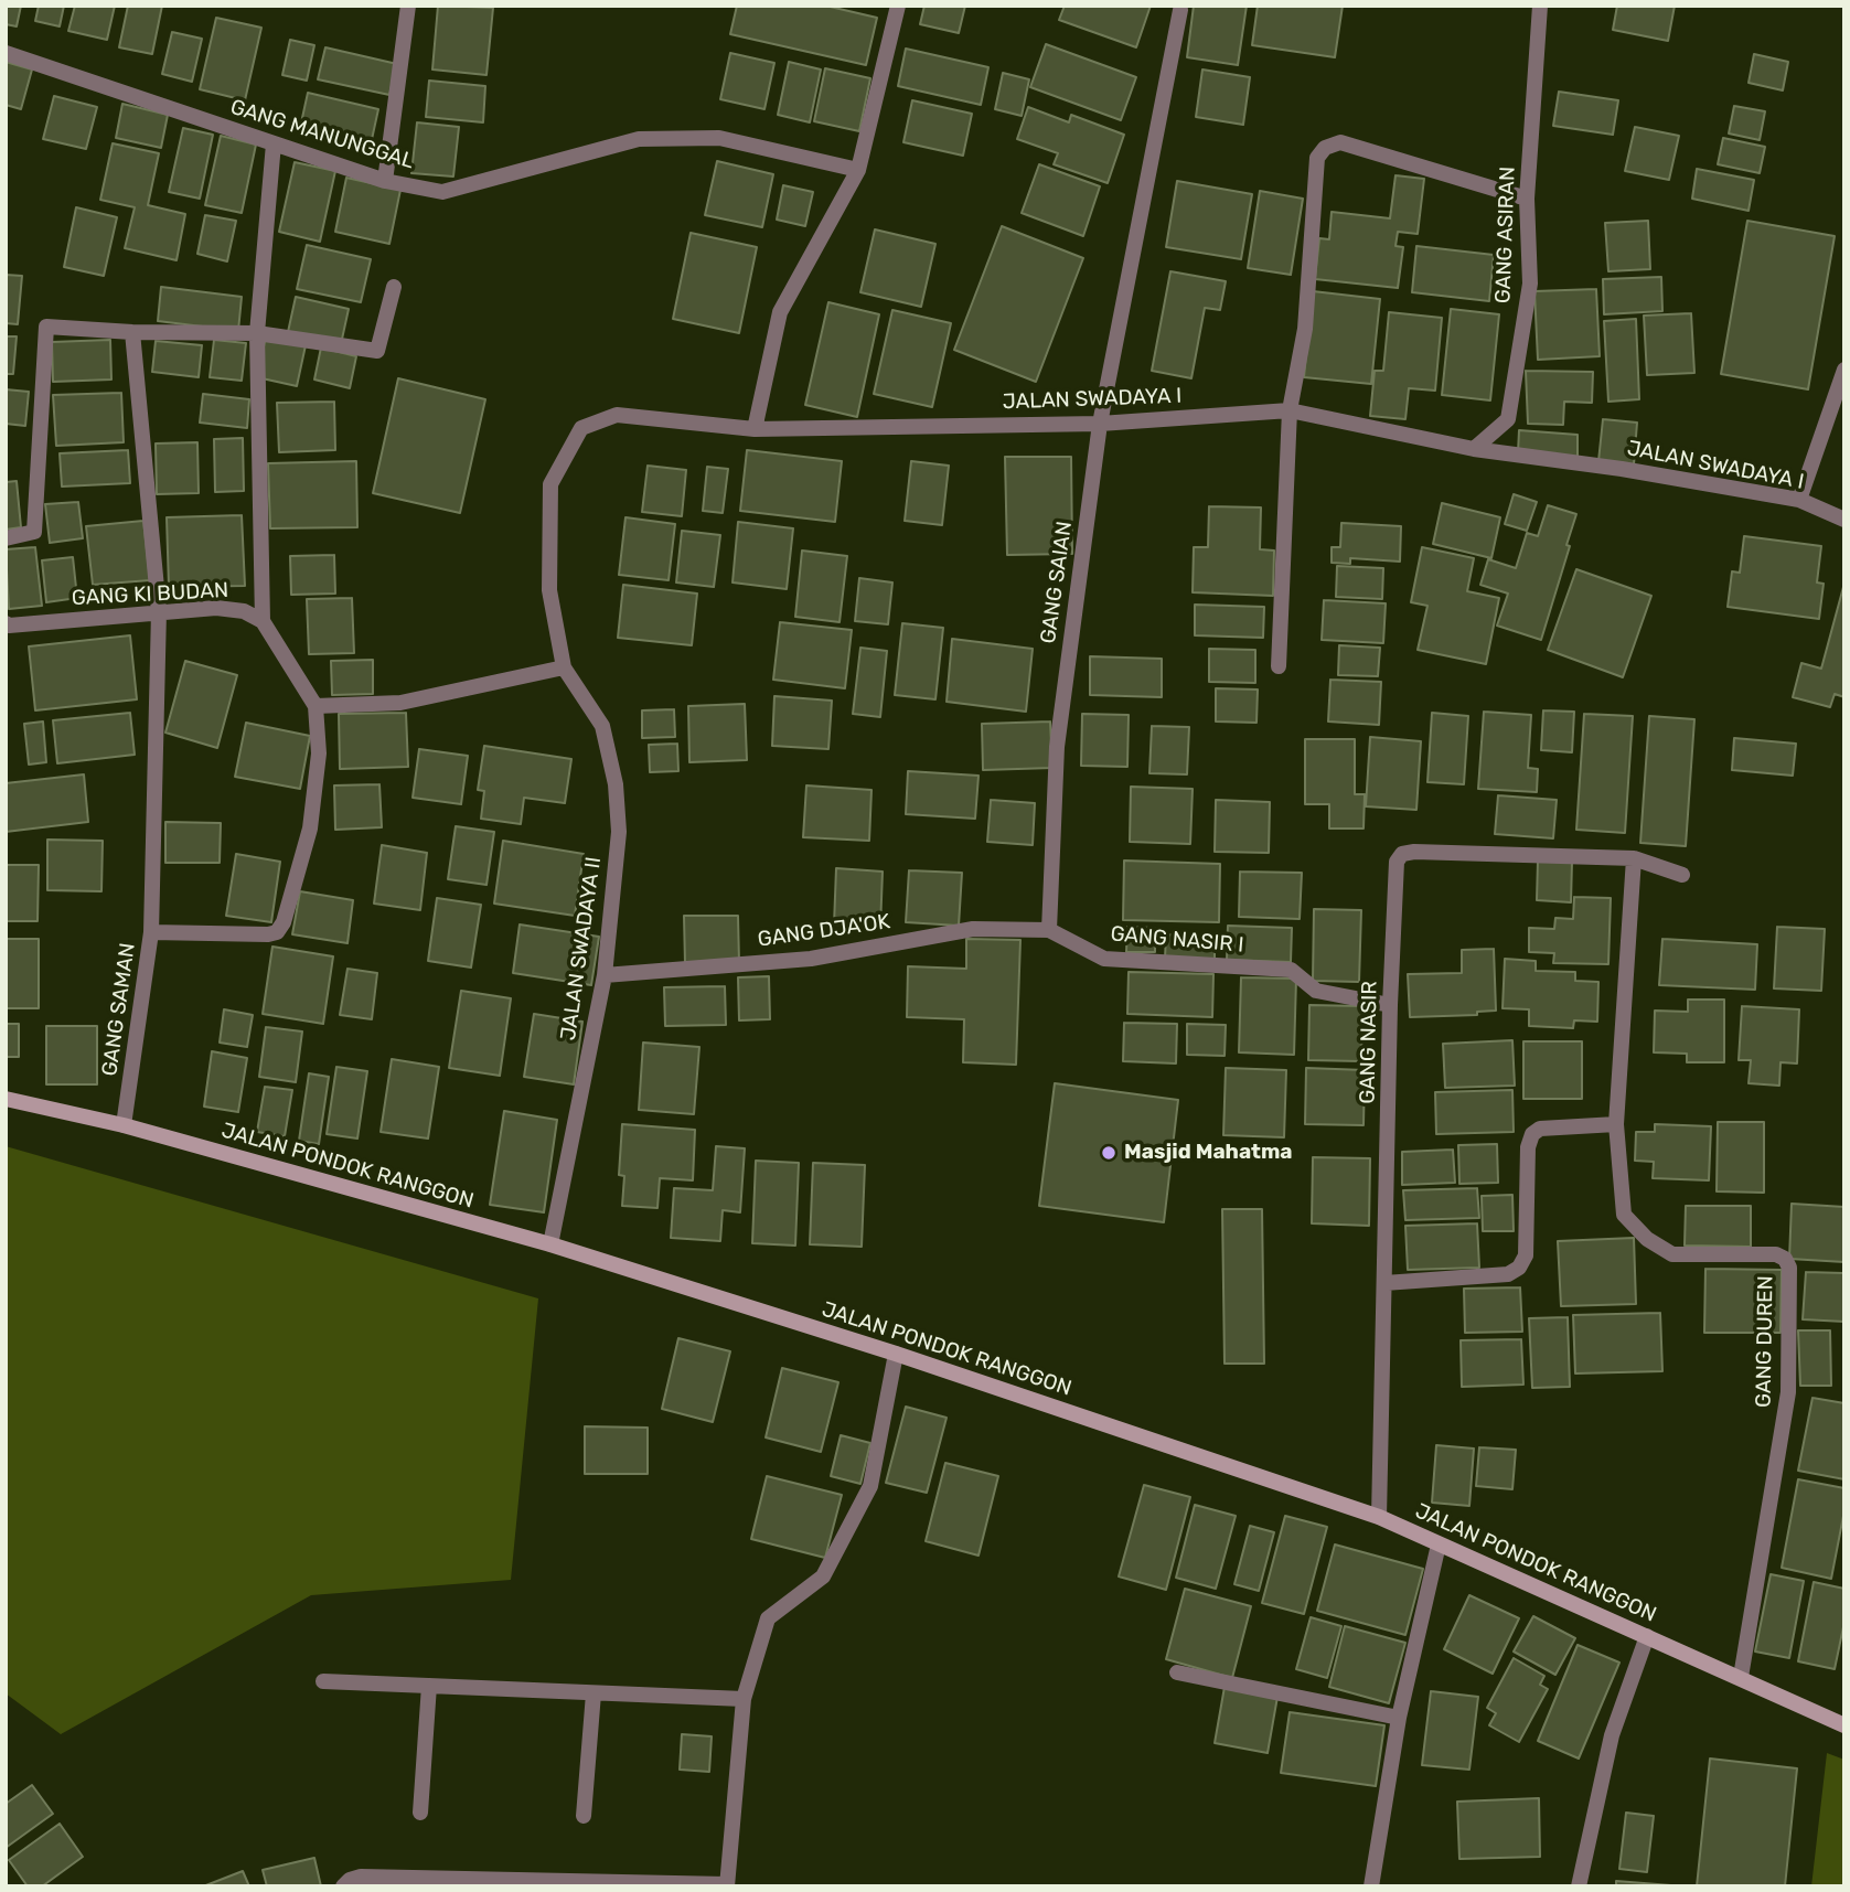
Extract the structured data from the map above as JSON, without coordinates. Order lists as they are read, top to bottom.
{
  "streets": {
    "street": [
      "GANG MANUNGGAL",
      "GANG ASIRAN",
      "JALAN SWADAYA I",
      "GANG SAIAN",
      "GANG KI BUDAN",
      "GANG DJA'OK",
      "GANG NASIR I",
      "JALAN SWADAYA II",
      "GANG SAMAN",
      "GANG NASIR",
      "JALAN PONDOK RANGGON",
      "GANG DUREN"
    ]
  },
  "crossings": [
    ["GANG ASIRAN", "JALAN SWADAYA I"],
    ["JALAN SWADAYA I", "GANG SAIAN"],
    ["JALAN SWADAYA I", "JALAN SWADAYA II"],
    ["GANG SAIAN", "GANG DJA'OK"],
    ["GANG SAIAN", "GANG NASIR I"],
    ["GANG DJA'OK", "GANG NASIR I"],
    ["GANG DJA'OK", "JALAN SWADAYA II"],
    ["GANG NASIR I", "GANG NASIR"],
    ["JALAN SWADAYA II", "JALAN PONDOK RANGGON"],
    ["GANG SAMAN", "JALAN PONDOK RANGGON"],
    ["GANG NASIR", "JALAN PONDOK RANGGON"],
    ["GANG NASIR", "GANG DUREN"],
    ["JALAN PONDOK RANGGON", "GANG DUREN"]
  ],
  "places": ["Masjid Mahatma"]
}
